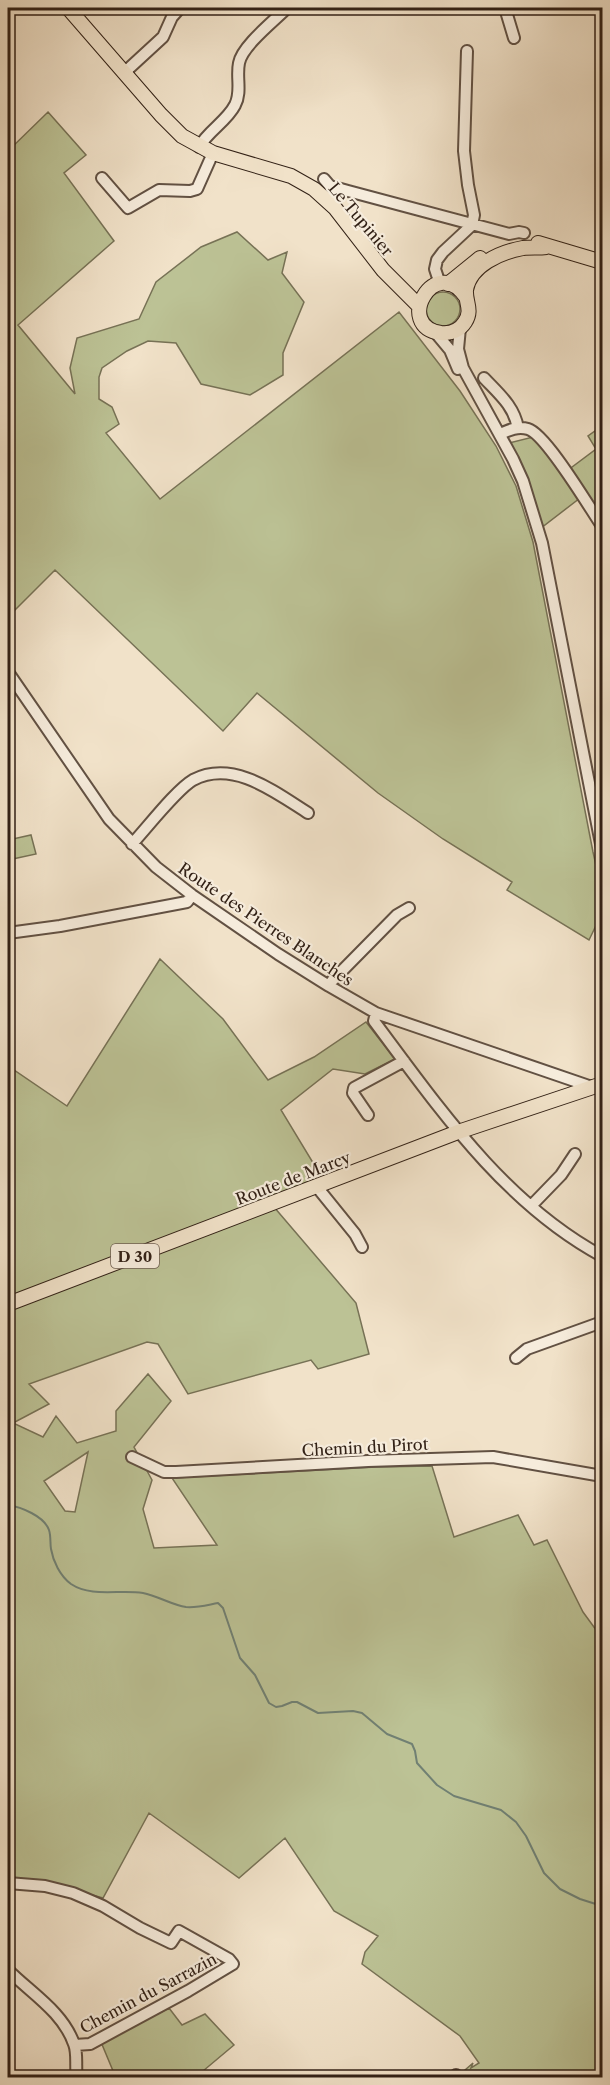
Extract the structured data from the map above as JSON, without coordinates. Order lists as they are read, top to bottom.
{
  "streets": {
    "main road": ["Le Tupinier", "Route de Marcy", "D 30"],
    "street": ["Route des Pierres Blanches", "Chemin du Pirot", "Chemin du Sarrazin"]
  },
  "crossings": [
    ["Route des Pierres Blanches", "Route de Marcy"]
  ]
}
